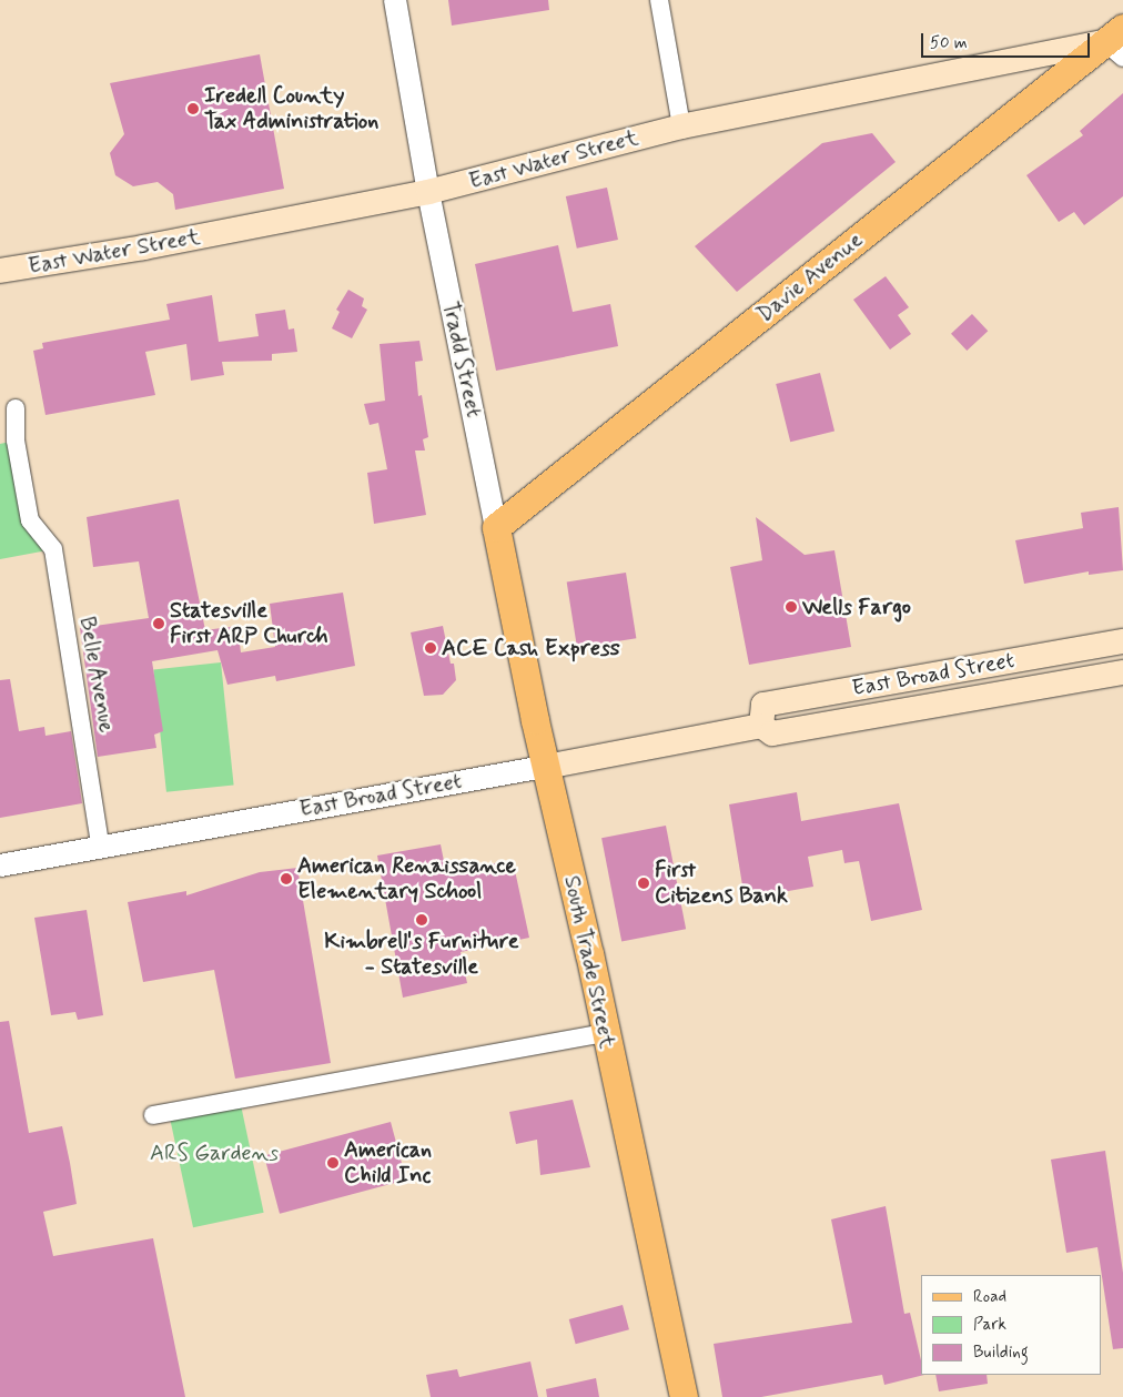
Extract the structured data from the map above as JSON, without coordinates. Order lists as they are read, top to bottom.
{
  "streets": {
    "main road": [
      "East Water Street",
      "Davie Avenue",
      "East Broad Street",
      "South Trade Street"
    ],
    "street": ["Tradd Street", "Belle Avenue"]
  },
  "crossings": [
    ["East Water Street", "Davie Avenue"],
    ["East Water Street", "Tradd Street"],
    ["Davie Avenue", "Tradd Street"],
    ["Davie Avenue", "South Trade Street"],
    ["Tradd Street", "South Trade Street"],
    ["Belle Avenue", "East Broad Street"],
    ["East Broad Street", "South Trade Street"]
  ],
  "parks": ["ARS Gardens"],
  "places": [
    "Iredell County Tax Administration",
    "Wells Fargo",
    "Statesville First ARP Church",
    "ACE Cash Express",
    "American Renaissance Elementary School",
    "First Citizens Bank",
    "Kimbrell's Furniture - Statesville",
    "American Child Inc"
  ],
  "legend": ["Road", "Park", "Building"],
  "scale_bar": "50 m"
}
